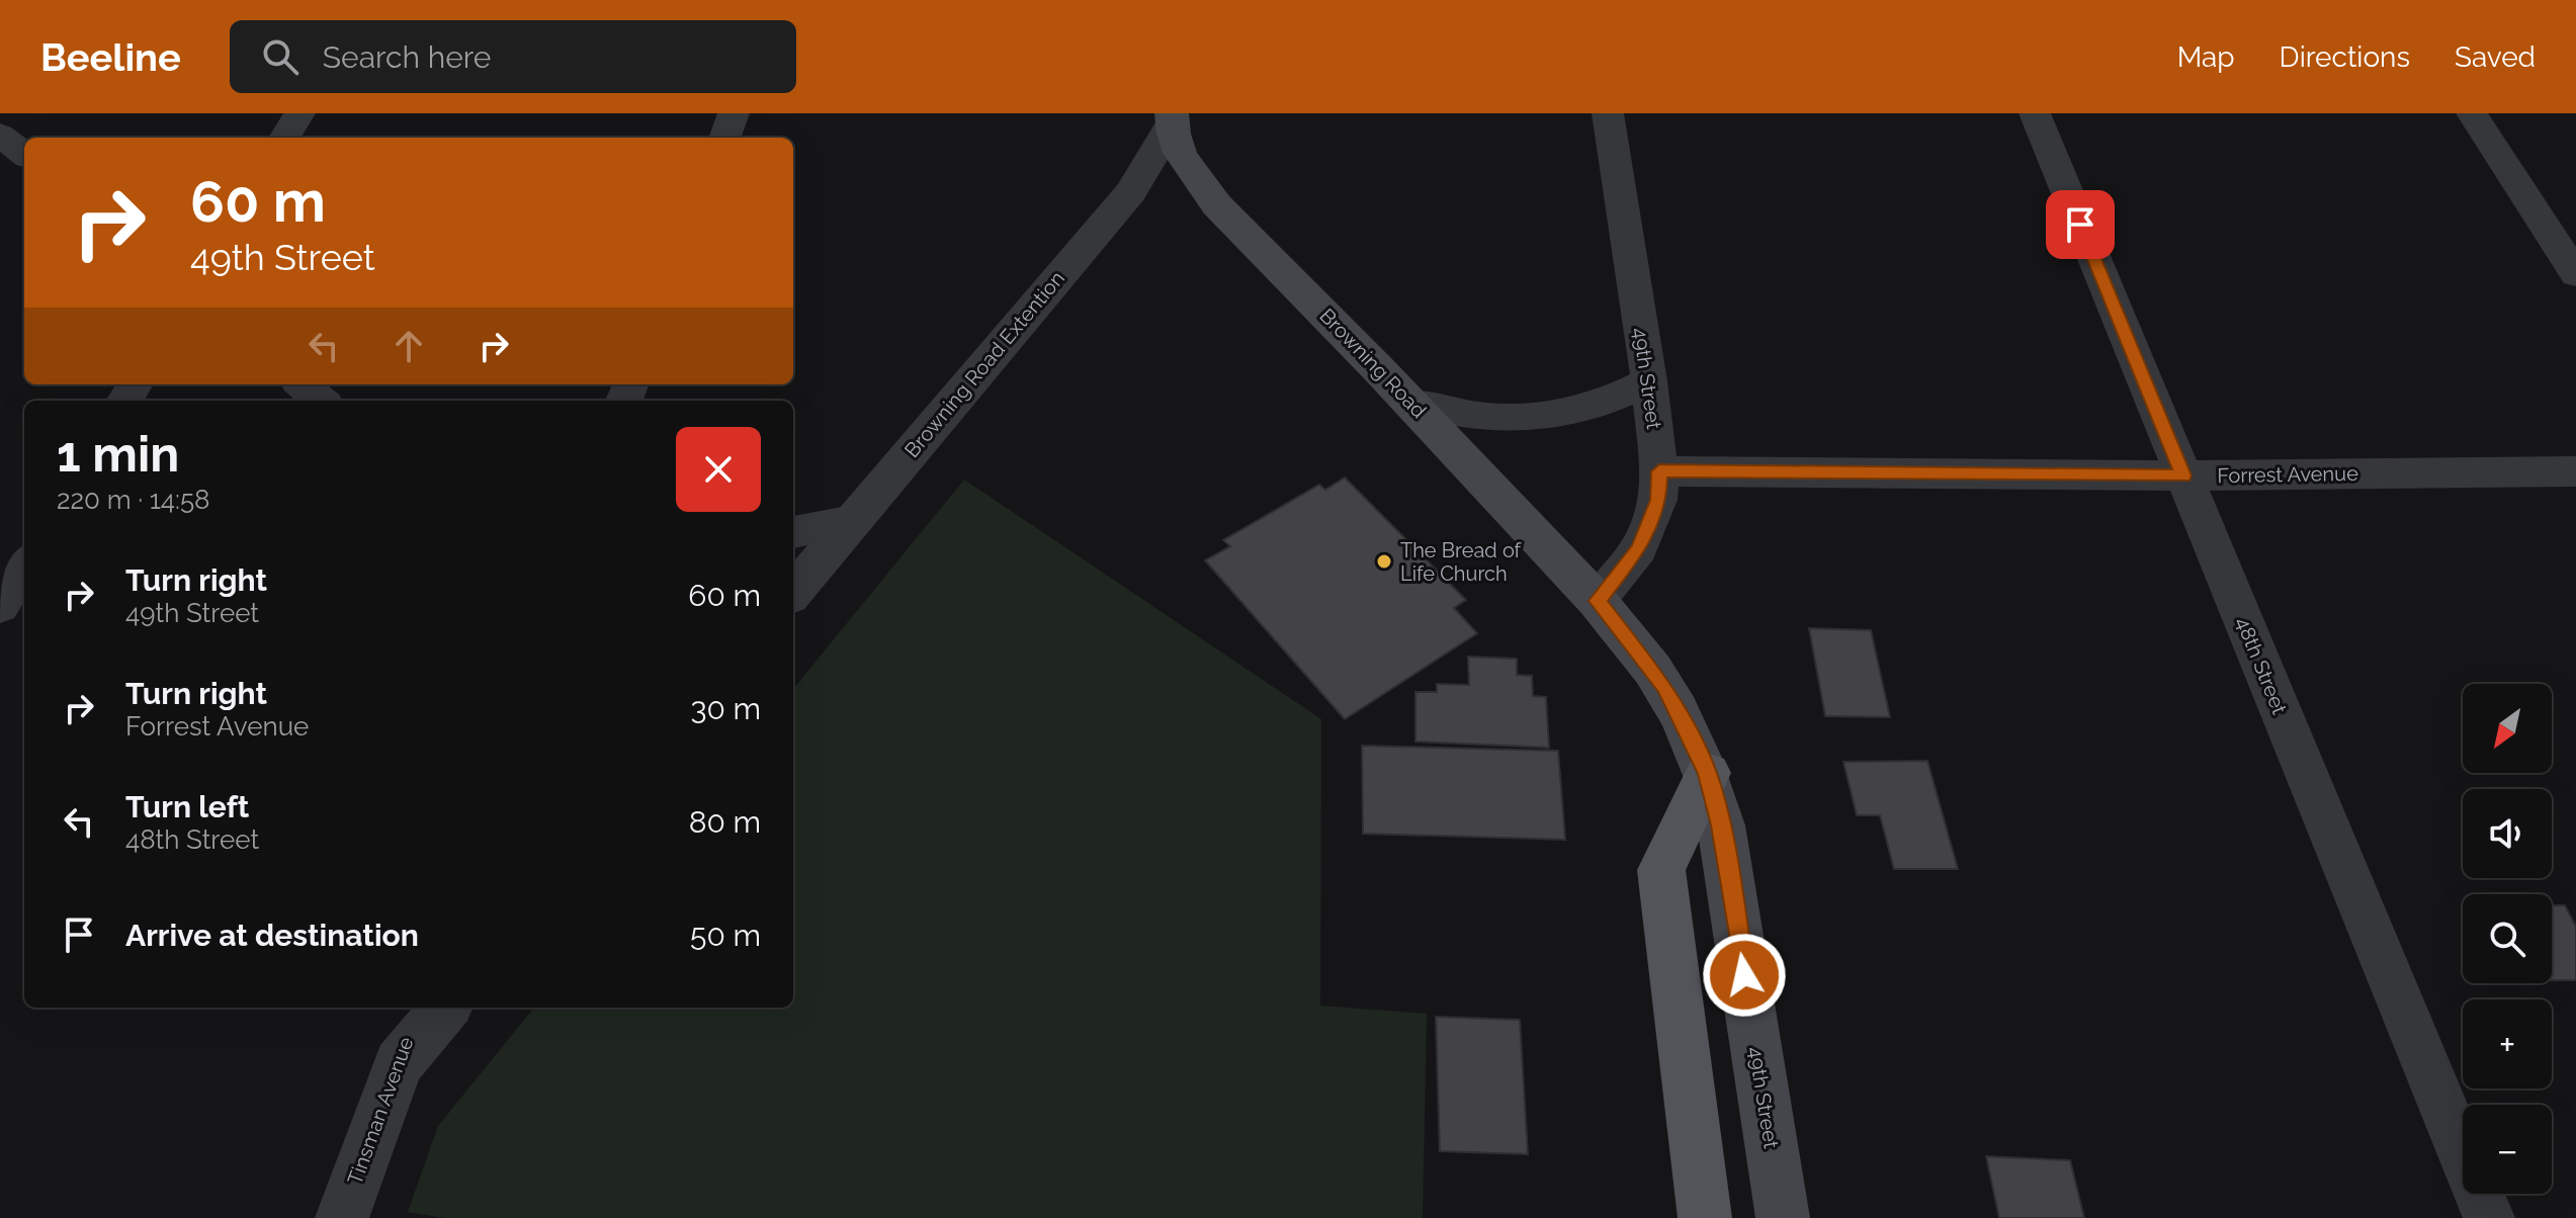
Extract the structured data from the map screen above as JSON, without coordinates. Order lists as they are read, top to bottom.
{
  "streets": {
    "main road": ["Browning Road", "49th Street"],
    "street": [
      "Browning Road Extention",
      "Forrest Avenue",
      "48th Street",
      "Tinsman Avenue"
    ]
  },
  "crossings": [
    ["Browning Road", "Browning Road Extention"],
    ["Browning Road", "49th Street"],
    ["49th Street", "Forrest Avenue"],
    ["Forrest Avenue", "48th Street"]
  ],
  "places": ["The Bread of Life Church"],
  "north": "bottom left",
  "page": {
    "header": "Beeline",
    "search": "Search here",
    "nav": ["Map", "Directions", "Saved"],
    "turn": ["60 m", "49th Street"],
    "heading": ["1 min", "220 m · 14:58"],
    "list": [
      {
        "name": "Turn right",
        "note": "49th Street",
        "value": "60 m"
      },
      {
        "name": "Turn right",
        "note": "Forrest Avenue",
        "value": "30 m"
      },
      {
        "name": "Turn left",
        "note": "48th Street",
        "value": "80 m"
      },
      {
        "name": "Arrive at destination",
        "value": "50 m"
      }
    ],
    "map_buttons": ["+", "−"]
  }
}
